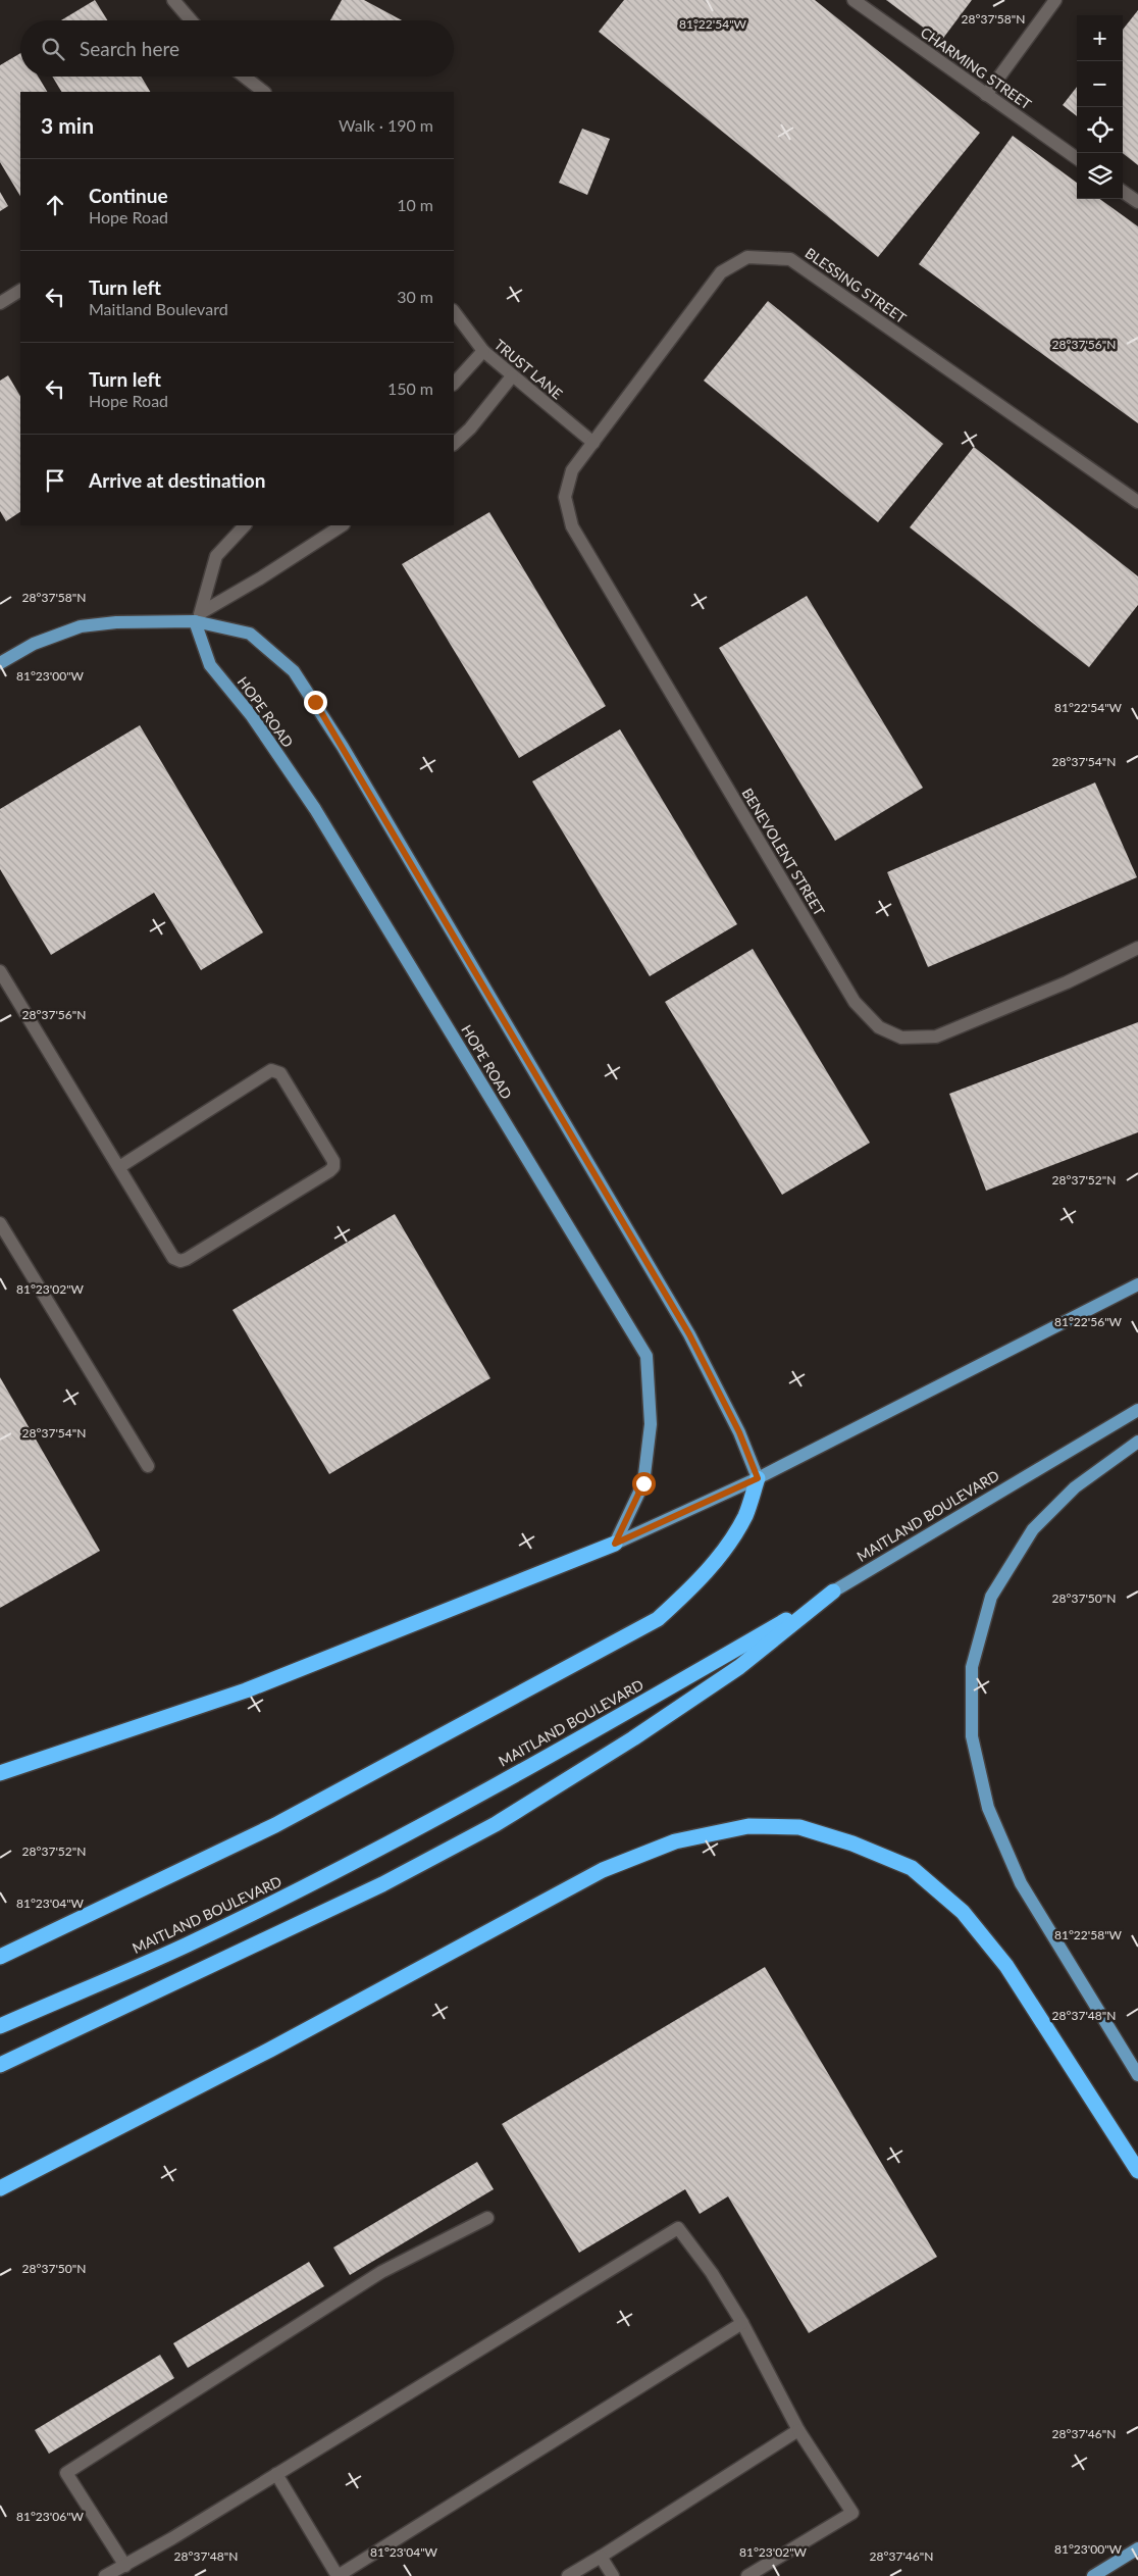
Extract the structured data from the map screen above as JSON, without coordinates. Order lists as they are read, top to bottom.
{
  "streets": {
    "highway": ["MAITLAND BOULEVARD"],
    "main road": ["HOPE ROAD"],
    "street": [
      "CHARMING STREET",
      "BLESSING STREET",
      "TRUST LANE",
      "BENEVOLENT STREET"
    ]
  },
  "crossings": [
    ["BLESSING STREET", "TRUST LANE"],
    ["BLESSING STREET", "BENEVOLENT STREET"],
    ["TRUST LANE", "BENEVOLENT STREET"]
  ],
  "page": {
    "map_buttons": ["+", "−"],
    "search": "Search here",
    "heading": ["3 min", "Walk · 190 m"],
    "list": [
      ["Continue", "Hope Road", "10 m"],
      ["Turn left", "Maitland Boulevard", "30 m"],
      ["Turn left", "Hope Road", "150 m"],
      "Arrive at destination"
    ]
  },
  "coordinates": [
    "28°37'58\"N",
    "81°22'54\"W",
    "28°37'56\"N",
    "81°23'00\"W",
    "28°37'54\"N",
    "28°37'52\"N",
    "81°23'02\"W",
    "81°22'56\"W",
    "28°37'50\"N",
    "81°23'04\"W",
    "81°22'58\"W",
    "28°37'48\"N",
    "28°37'46\"N",
    "81°23'06\"W"
  ]
}
